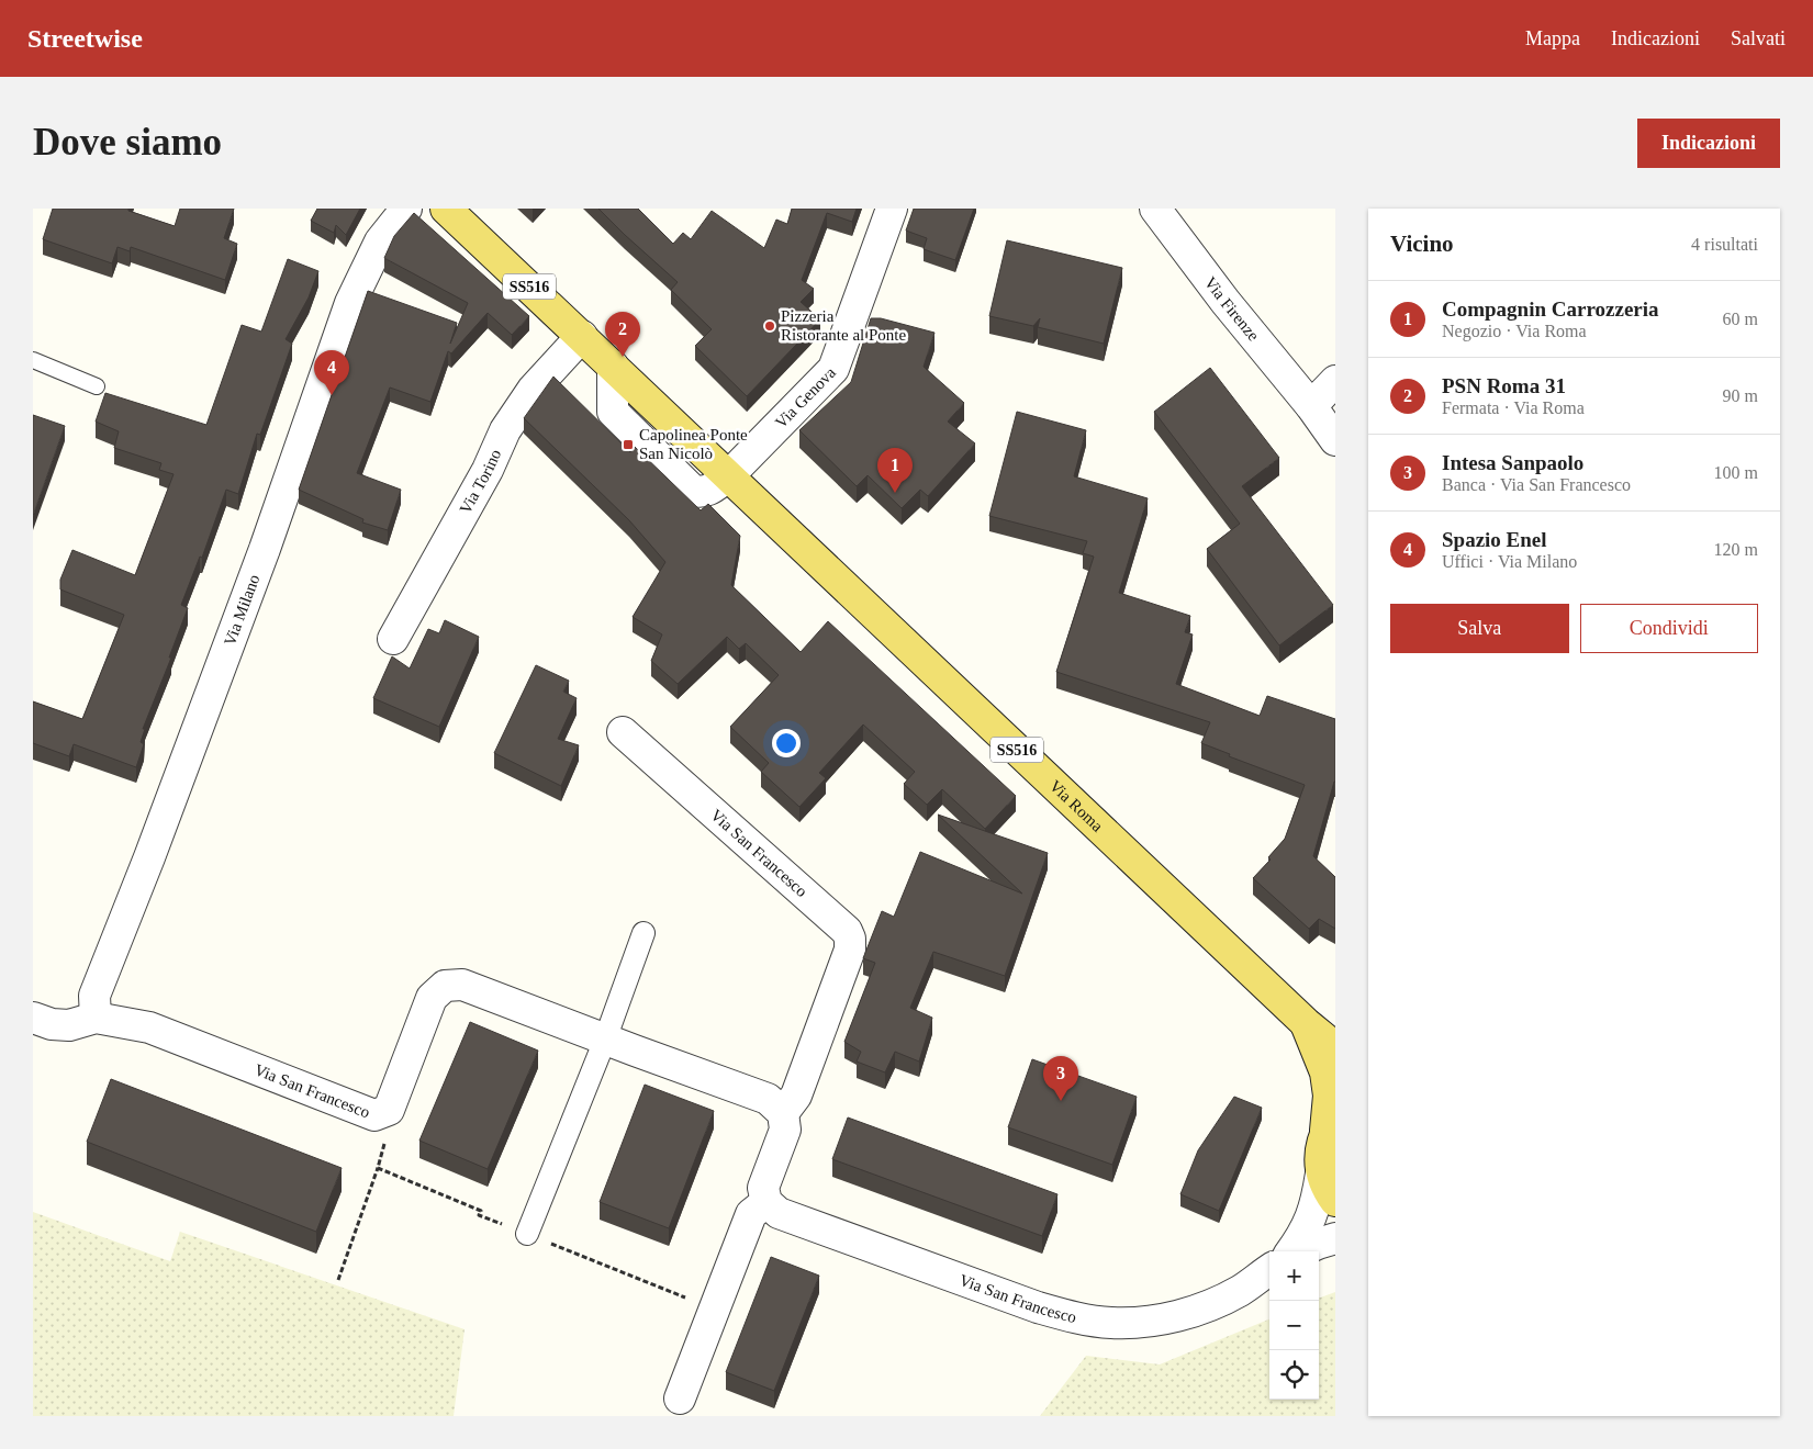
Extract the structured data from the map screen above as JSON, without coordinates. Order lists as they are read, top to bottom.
{
  "streets": {
    "main road": ["SS516", "Via Roma"],
    "street": [
      "Via Firenze",
      "Via Genova",
      "Via Torino",
      "Via Milano",
      "Via San Francesco"
    ]
  },
  "crossings": [
    ["SS516", "Via Roma"],
    ["Via Genova", "Via Roma"],
    ["Via Torino", "Via Roma"],
    ["Via Milano", "Via San Francesco"]
  ],
  "places": {
    "other": ["Pizzeria Ristorante al Ponte"],
    "transit": ["Capolinea Ponte San Nicolò"]
  },
  "page": {
    "header": "Streetwise",
    "nav": ["Mappa", "Indicazioni", "Salvati"],
    "buttons": [
      "Indicazioni",
      ["Salva", "Condividi"]
    ],
    "title": "Dove siamo",
    "heading": ["Vicino", "4 risultati"],
    "list": [
      {
        "mark": "1",
        "name": "Compagnin Carrozzeria",
        "note": "Negozio · Via Roma",
        "value": "60 m"
      },
      {
        "mark": "2",
        "name": "PSN Roma 31",
        "note": "Fermata · Via Roma",
        "value": "90 m"
      },
      {
        "mark": "3",
        "name": "Intesa Sanpaolo",
        "note": "Banca · Via San Francesco",
        "value": "100 m"
      },
      {
        "mark": "4",
        "name": "Spazio Enel",
        "note": "Uffici · Via Milano",
        "value": "120 m"
      }
    ],
    "pins": [
      "2",
      "4",
      "1",
      "3"
    ],
    "map_buttons": ["+", "−"]
  }
}
